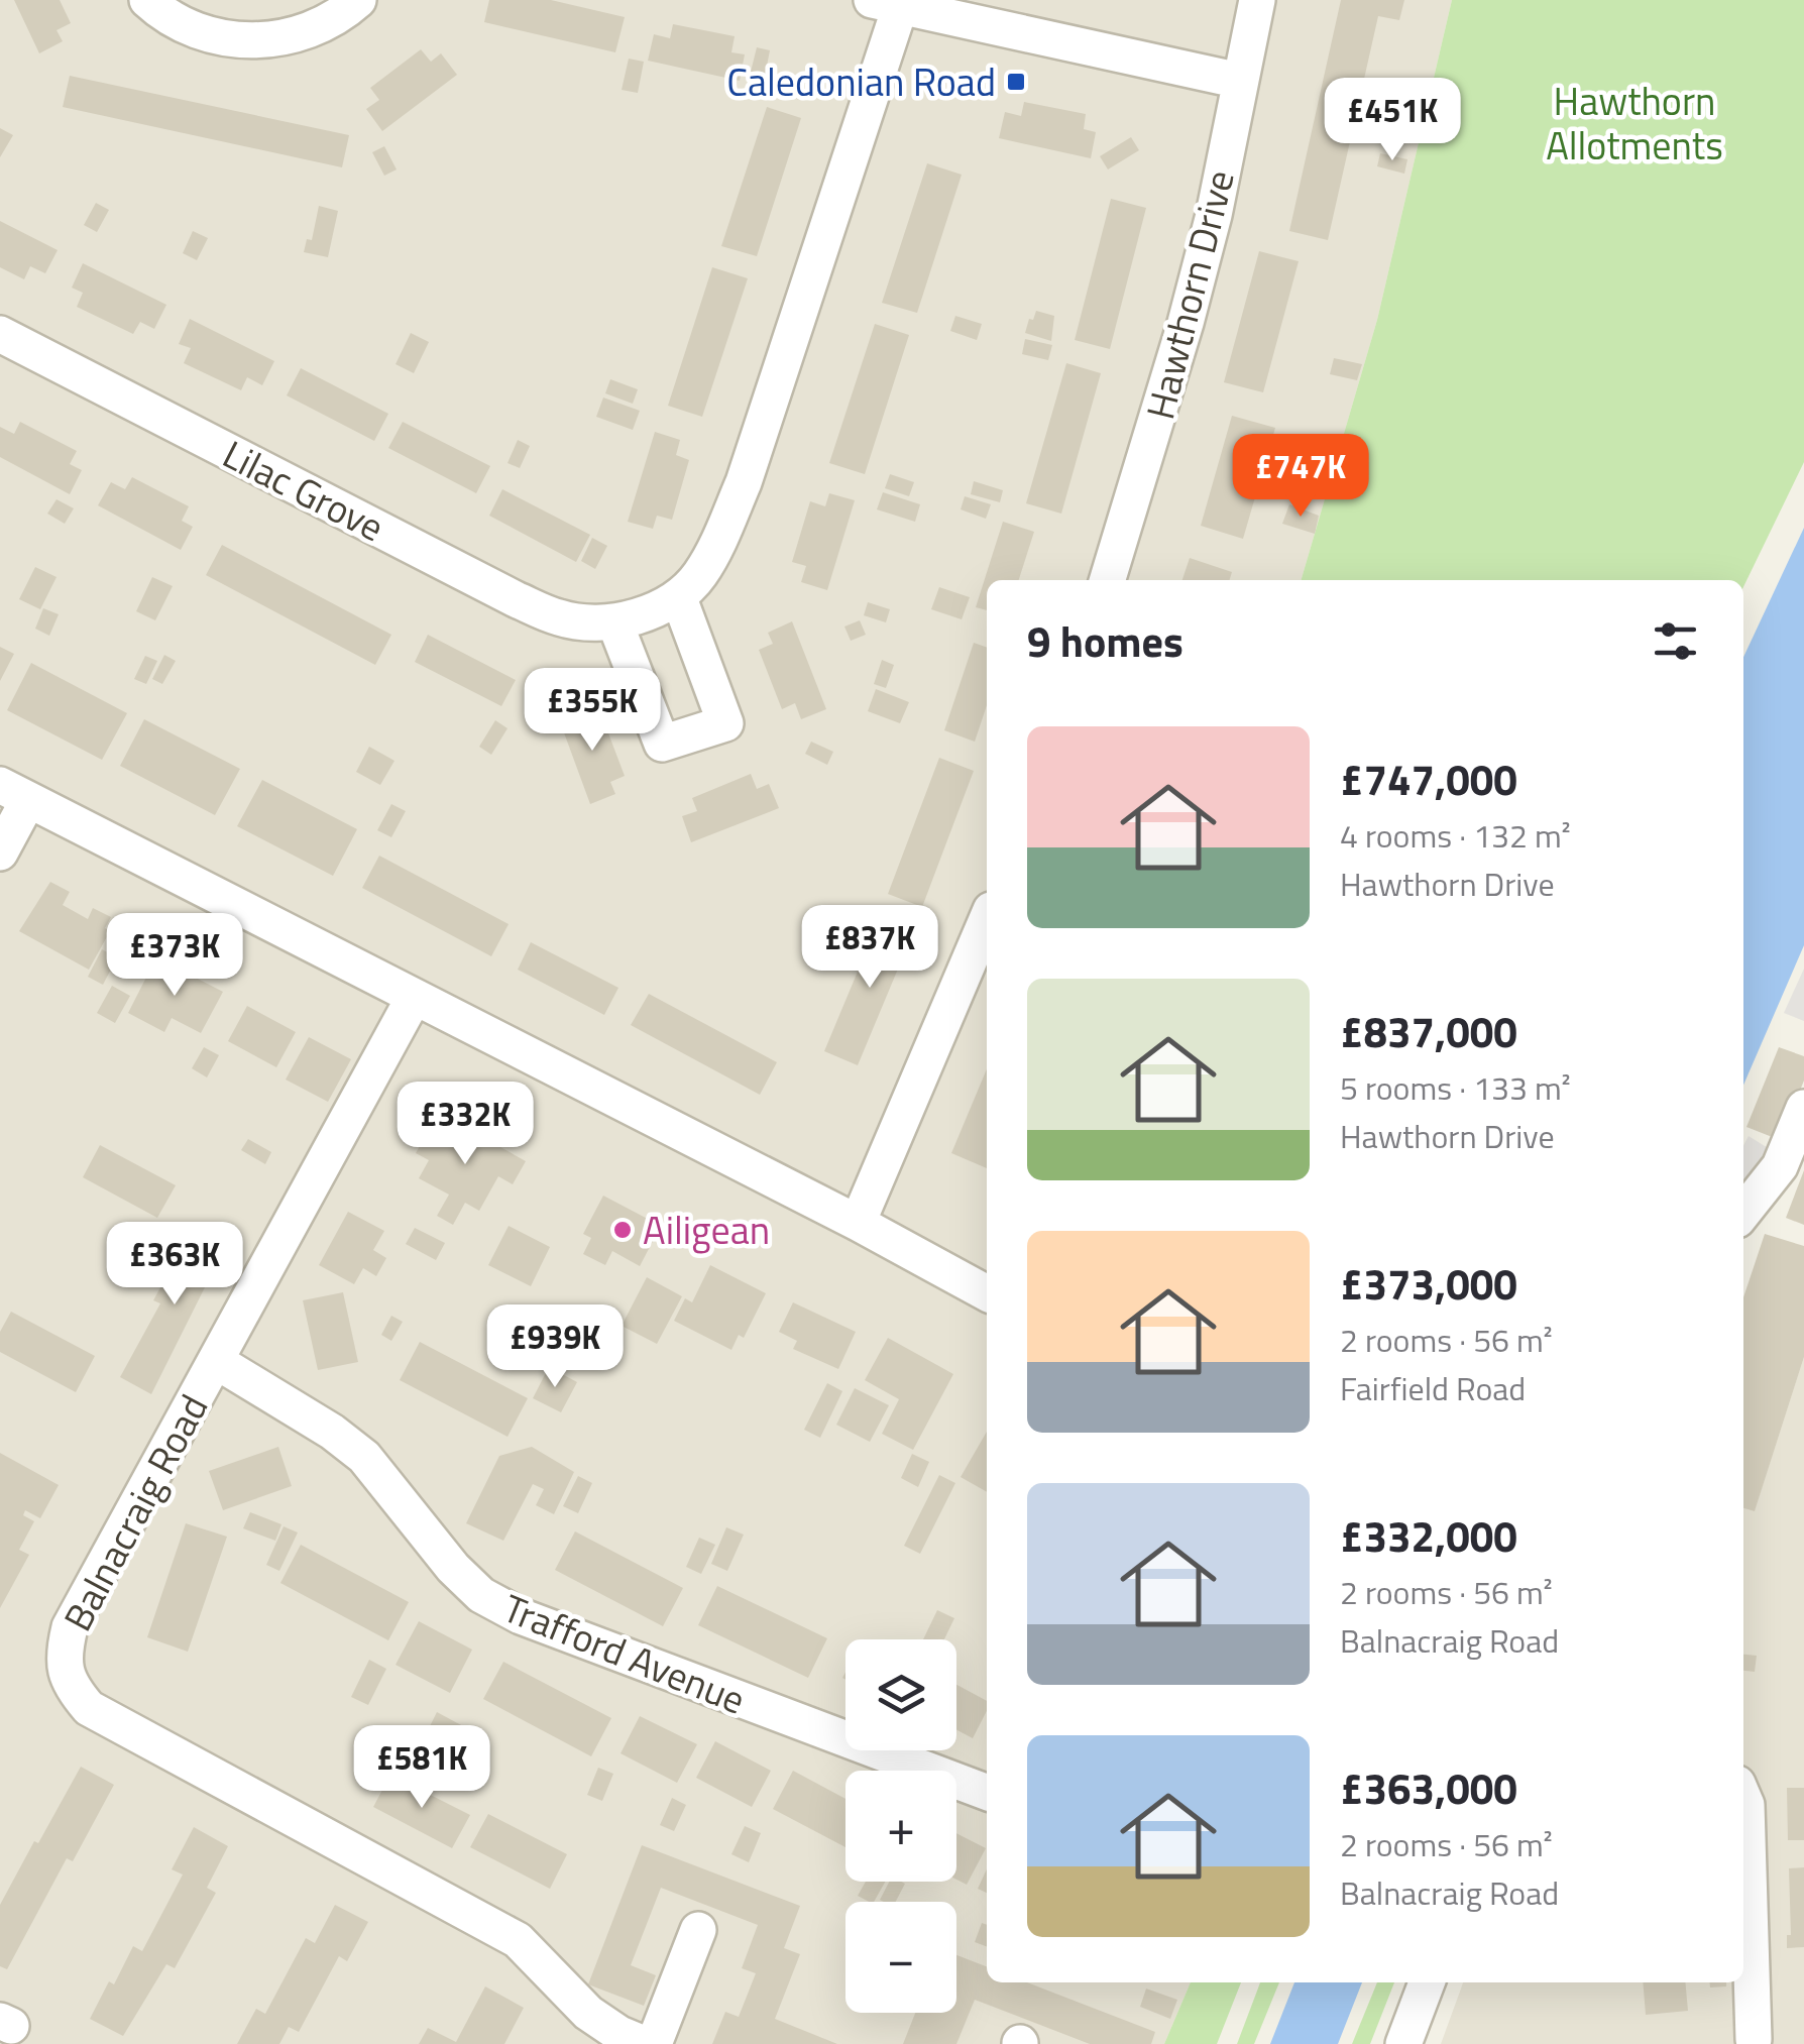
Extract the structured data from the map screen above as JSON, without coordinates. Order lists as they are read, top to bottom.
{
  "streets": {
    "street": [
      "Hawthorn Drive",
      "Lilac Grove",
      "Balnacraig Road",
      "Trafford Avenue"
    ]
  },
  "crossings": [
    ["Balnacraig Road", "Trafford Avenue"]
  ],
  "parks": ["Hawthorn Allotments"],
  "places": {
    "transit": ["Caledonian Road"],
    "other": ["Ailigean"]
  },
  "page": {
    "price": [
      "£451K",
      "£747K",
      "£355K",
      "£837K",
      "£373K",
      "£332K",
      "£363K",
      "£939K",
      "£581K"
    ],
    "heading": "9 homes",
    "list": [
      {
        "name": "£747,000",
        "note": "4 rooms · 132 m² · Hawthorn Drive"
      },
      {
        "name": "£837,000",
        "note": "5 rooms · 133 m² · Hawthorn Drive"
      },
      {
        "name": "£373,000",
        "note": "2 rooms · 56 m² · Fairfield Road"
      },
      {
        "name": "£332,000",
        "note": "2 rooms · 56 m² · Balnacraig Road"
      },
      {
        "name": "£363,000",
        "note": "2 rooms · 56 m² · Balnacraig Road"
      }
    ],
    "map_buttons": ["+", "−"]
  }
}
